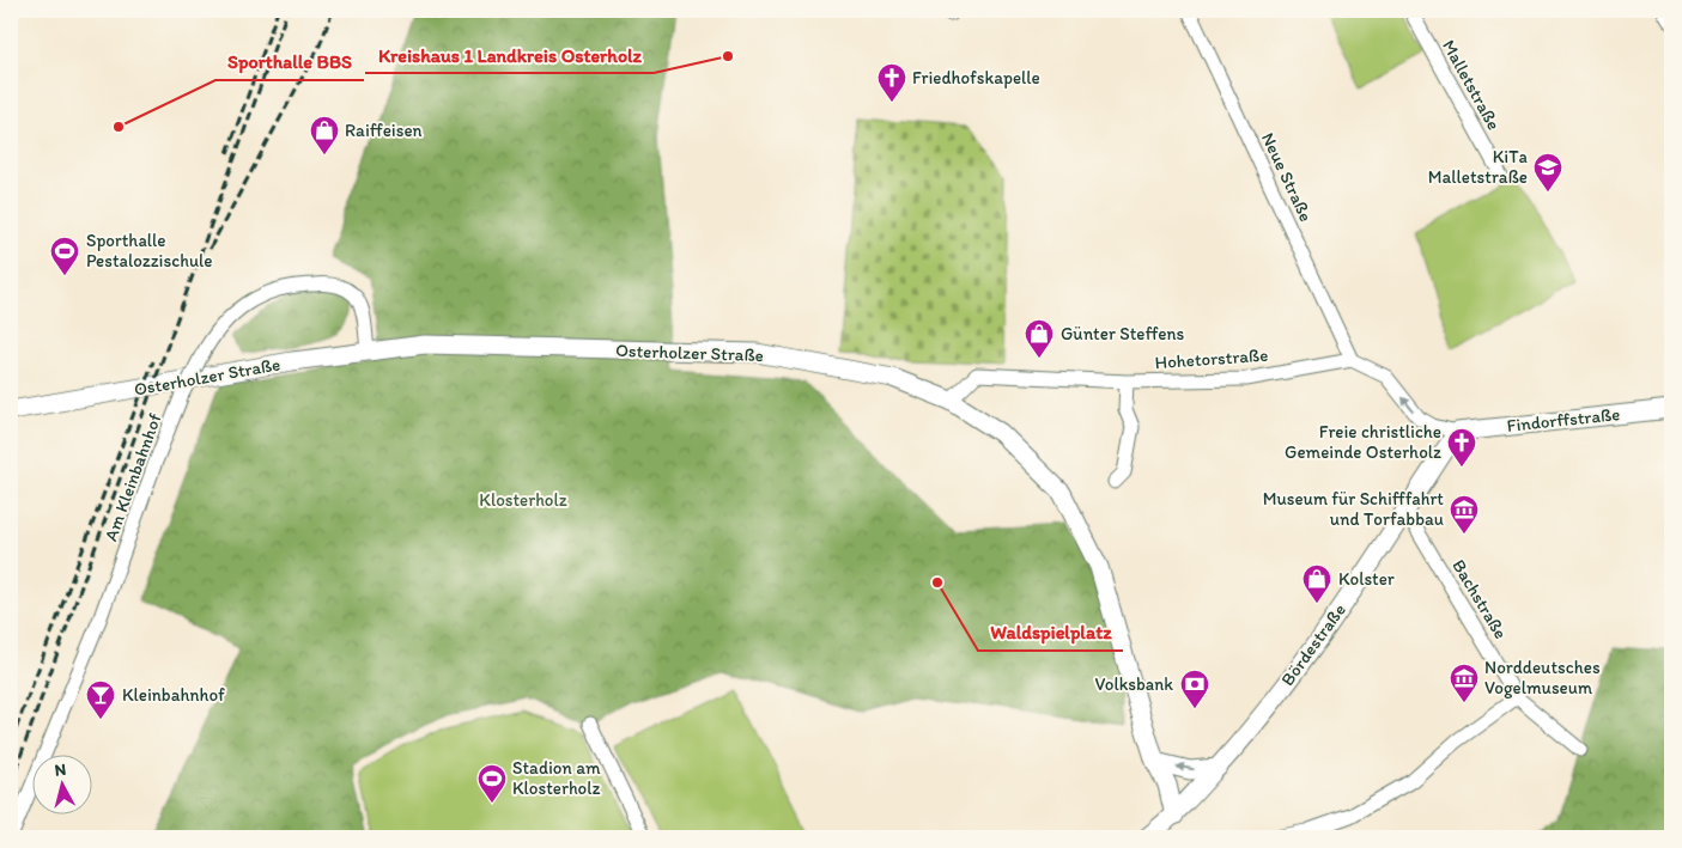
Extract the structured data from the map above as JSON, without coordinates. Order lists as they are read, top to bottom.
{
  "streets": {
    "street": [
      "Malletstraße",
      "Neue Straße",
      "Osterholzer Straße",
      "Hohetorstraße",
      "Findorffstraße",
      "Am Kleinbahnhof",
      "Bachstraße",
      "Bördestraße"
    ]
  },
  "crossings": [
    ["Neue Straße", "Hohetorstraße"],
    ["Osterholzer Straße", "Hohetorstraße"],
    ["Osterholzer Straße", "Am Kleinbahnhof"],
    ["Osterholzer Straße", "Bördestraße"],
    ["Findorffstraße", "Bördestraße"],
    ["Bachstraße", "Bördestraße"]
  ],
  "parks": ["Klosterholz"],
  "places": {
    "other": ["Kreishaus 1 Landkreis Osterholz", "Sporthalle BBS", "Waldspielplatz"],
    "church": ["Friedhofskapelle", "Freie christliche Gemeinde Osterholz"],
    "shop": ["Raiffeisen", "Günter Steffens", "Kolster"],
    "school or university": ["KiTa Malletstraße"],
    "sports": ["Sporthalle Pestalozzischule", "Stadion am Klosterholz"],
    "museum": ["Museum für Schifffahrt und Torfabbau", "Norddeutsches Vogelmuseum"],
    "bank": ["Volksbank"],
    "bar": ["Kleinbahnhof"]
  },
  "north": "top"
}
